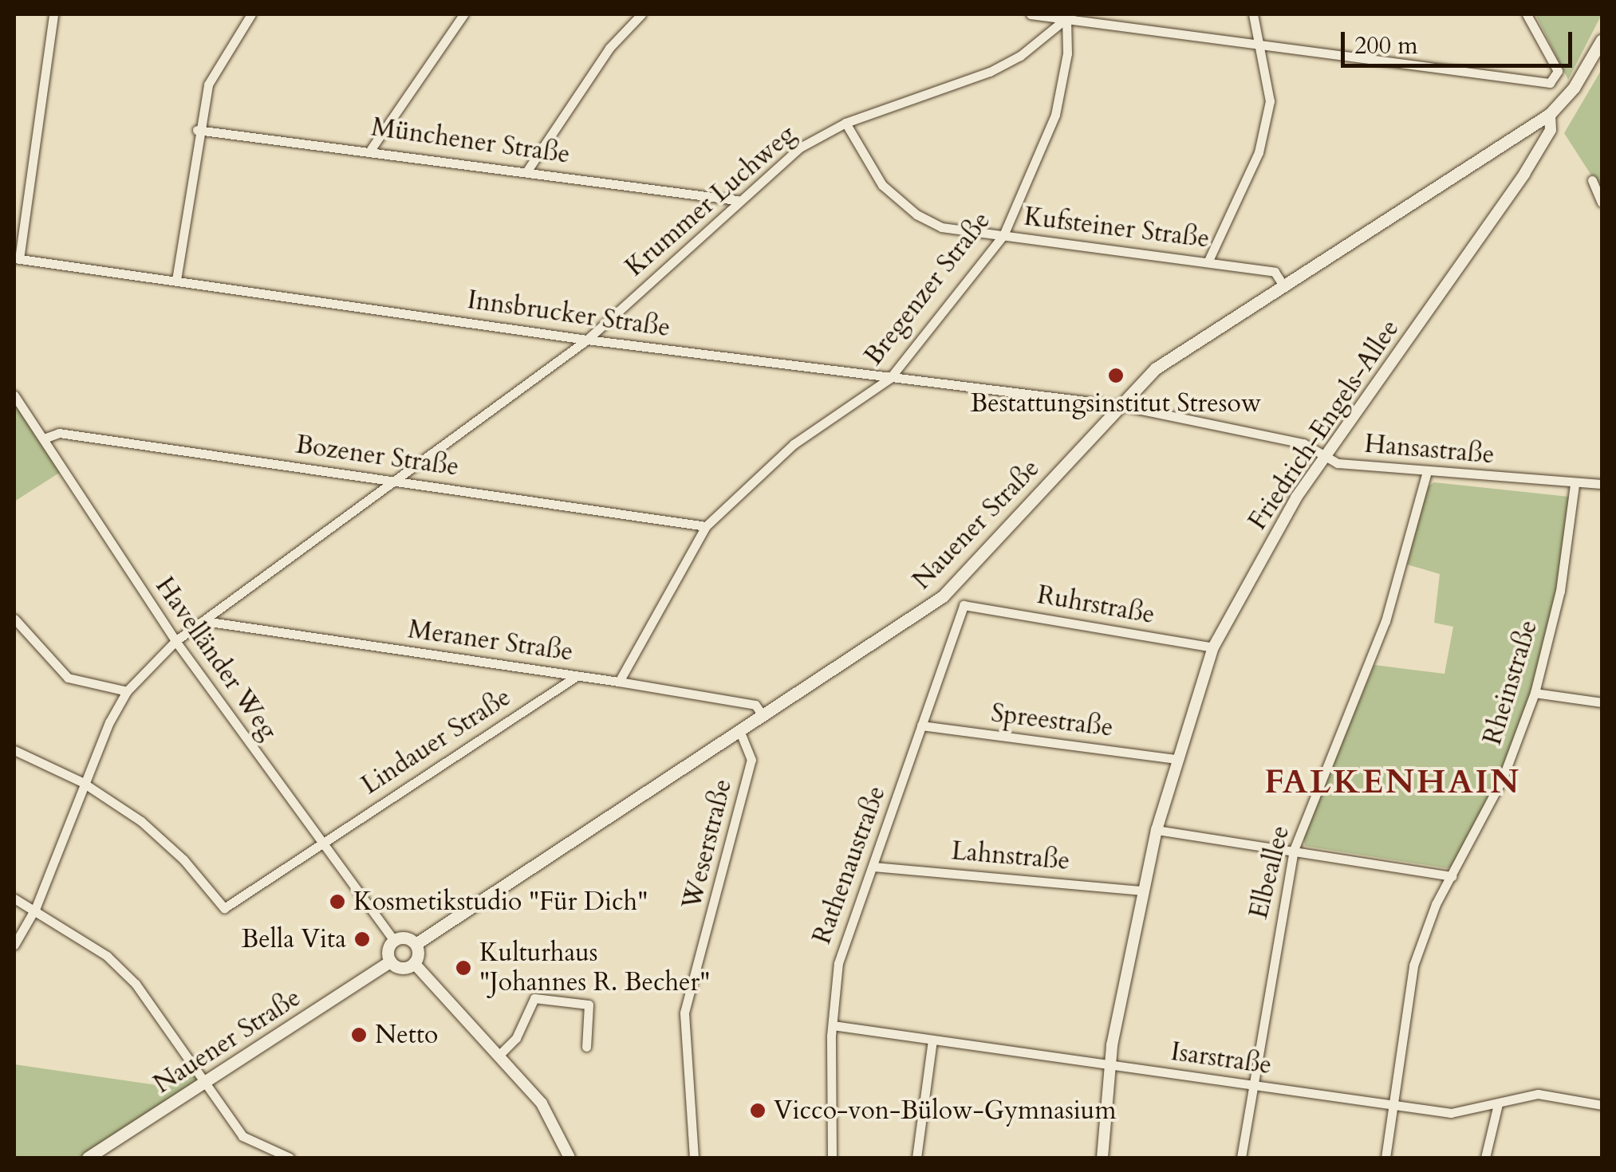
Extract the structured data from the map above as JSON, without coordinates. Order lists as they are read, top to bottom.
{
  "streets": {
    "main road": ["Nauener Straße"],
    "street": [
      "Münchener Straße",
      "Krummer Luchweg",
      "Kufsteiner Straße",
      "Bregenzer Straße",
      "Innsbrucker Straße",
      "Friedrich-Engels-Allee",
      "Hansastraße",
      "Bozener Straße",
      "Ruhrstraße",
      "Meraner Straße",
      "Havelländer Weg",
      "Rheinstraße",
      "Spreestraße",
      "Lindauer Straße",
      "Weserstraße",
      "Lahnstraße",
      "Rathenaustraße",
      "Elbeallee",
      "Isarstraße"
    ]
  },
  "crossings": [
    ["Münchener Straße", "Krummer Luchweg"],
    ["Krummer Luchweg", "Kufsteiner Straße"],
    ["Krummer Luchweg", "Bregenzer Straße"],
    ["Krummer Luchweg", "Innsbrucker Straße"],
    ["Krummer Luchweg", "Bozener Straße"],
    ["Krummer Luchweg", "Meraner Straße"],
    ["Krummer Luchweg", "Havelländer Weg"],
    ["Krummer Luchweg", "Lindauer Straße"],
    ["Kufsteiner Straße", "Bregenzer Straße"],
    ["Kufsteiner Straße", "Nauener Straße"],
    ["Bregenzer Straße", "Innsbrucker Straße"],
    ["Bregenzer Straße", "Bozener Straße"],
    ["Bregenzer Straße", "Meraner Straße"],
    ["Innsbrucker Straße", "Hansastraße"],
    ["Innsbrucker Straße", "Nauener Straße"],
    ["Friedrich-Engels-Allee", "Hansastraße"],
    ["Friedrich-Engels-Allee", "Nauener Straße"],
    ["Friedrich-Engels-Allee", "Ruhrstraße"],
    ["Friedrich-Engels-Allee", "Spreestraße"],
    ["Friedrich-Engels-Allee", "Lahnstraße"],
    ["Friedrich-Engels-Allee", "Isarstraße"],
    ["Hansastraße", "Nauener Straße"],
    ["Hansastraße", "Rheinstraße"],
    ["Hansastraße", "Elbeallee"],
    ["Bozener Straße", "Havelländer Weg"],
    ["Nauener Straße", "Meraner Straße"],
    ["Nauener Straße", "Havelländer Weg"],
    ["Nauener Straße", "Weserstraße"],
    ["Ruhrstraße", "Rathenaustraße"],
    ["Meraner Straße", "Lindauer Straße"],
    ["Havelländer Weg", "Lindauer Straße"],
    ["Rheinstraße", "Isarstraße"],
    ["Spreestraße", "Rathenaustraße"],
    ["Lahnstraße", "Rathenaustraße"],
    ["Rathenaustraße", "Isarstraße"],
    ["Elbeallee", "Isarstraße"]
  ],
  "districts": ["FALKENHAIN"],
  "places": [
    "Bestattungsinstitut Stresow",
    "Kosmetikstudio \"Für Dich\"",
    "Bella Vita",
    "Kulturhaus \"Johannes R. Becher\"",
    "Netto",
    "Vicco-von-Bülow-Gymnasium"
  ],
  "scale_bar": "200 m"
}
